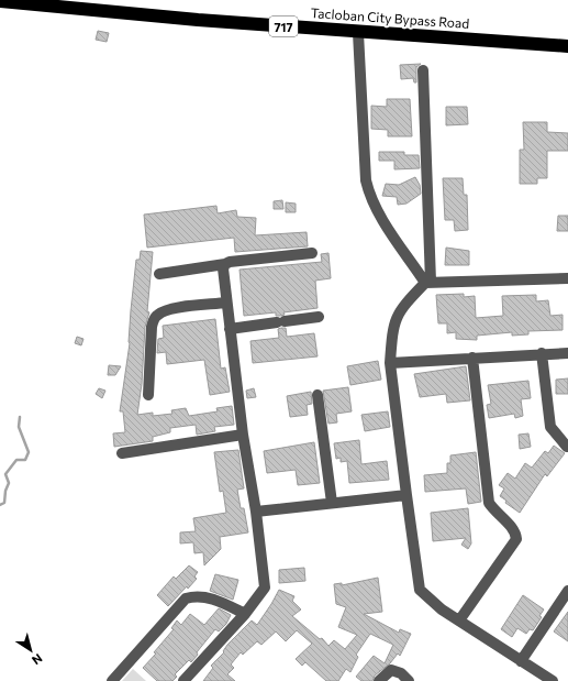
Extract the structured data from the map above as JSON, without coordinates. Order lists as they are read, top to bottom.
{
  "streets": {
    "highway": ["Tacloban City Bypass Road", "717"]
  },
  "north": "bottom right"
}
